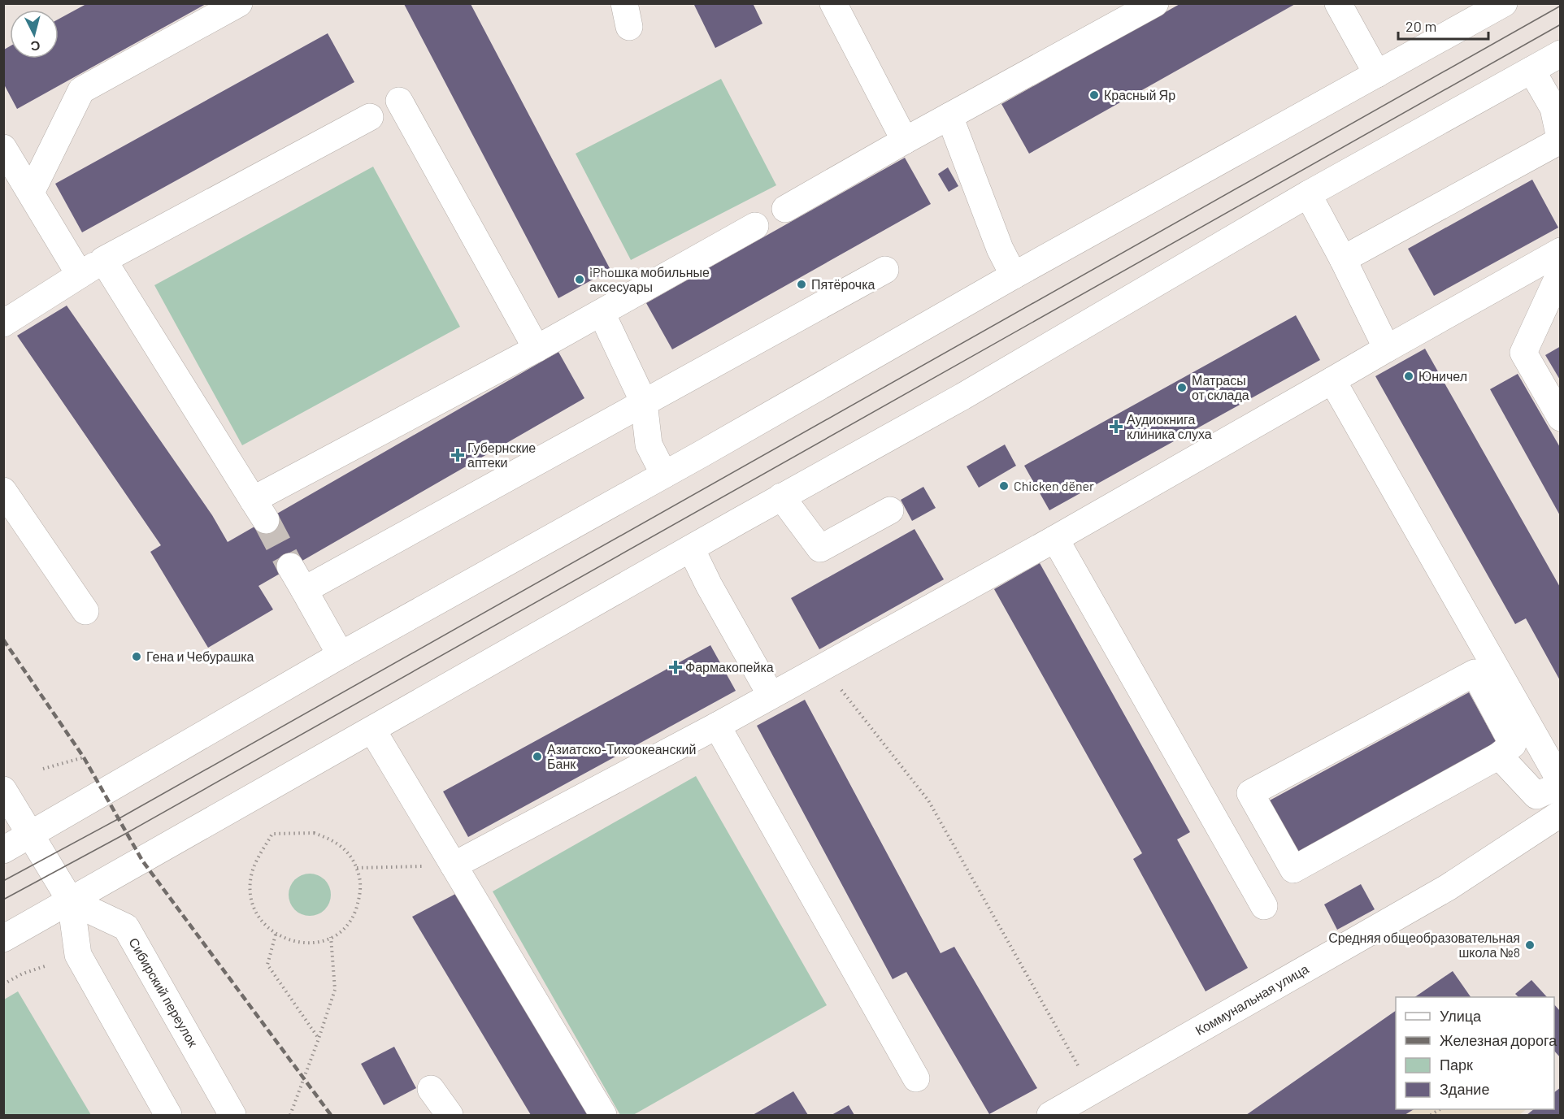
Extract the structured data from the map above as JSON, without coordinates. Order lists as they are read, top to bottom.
{
  "streets": {
    "main road": ["Сибирский переулок", "Коммунальная улица"]
  },
  "places": {
    "other": [
      "Красный Яр",
      "iPhoшка мобильные аксесуары",
      "Пятёрочка",
      "Юничел",
      "Матрасы от склада",
      "Chicken dëner",
      "Гена и Чебурашка",
      "Азиатско-Тихоокеанский Банк",
      "Средняя общеобразовательная школа №8"
    ],
    "health": ["Аудиокнига клиника слуха", "Губернские аптеки", "Фармакопейка"]
  },
  "legend": [
    "Улица",
    "Железная дорога",
    "Парк",
    "Здание"
  ],
  "scale_bar": "20 m",
  "north": "bottom"
}
